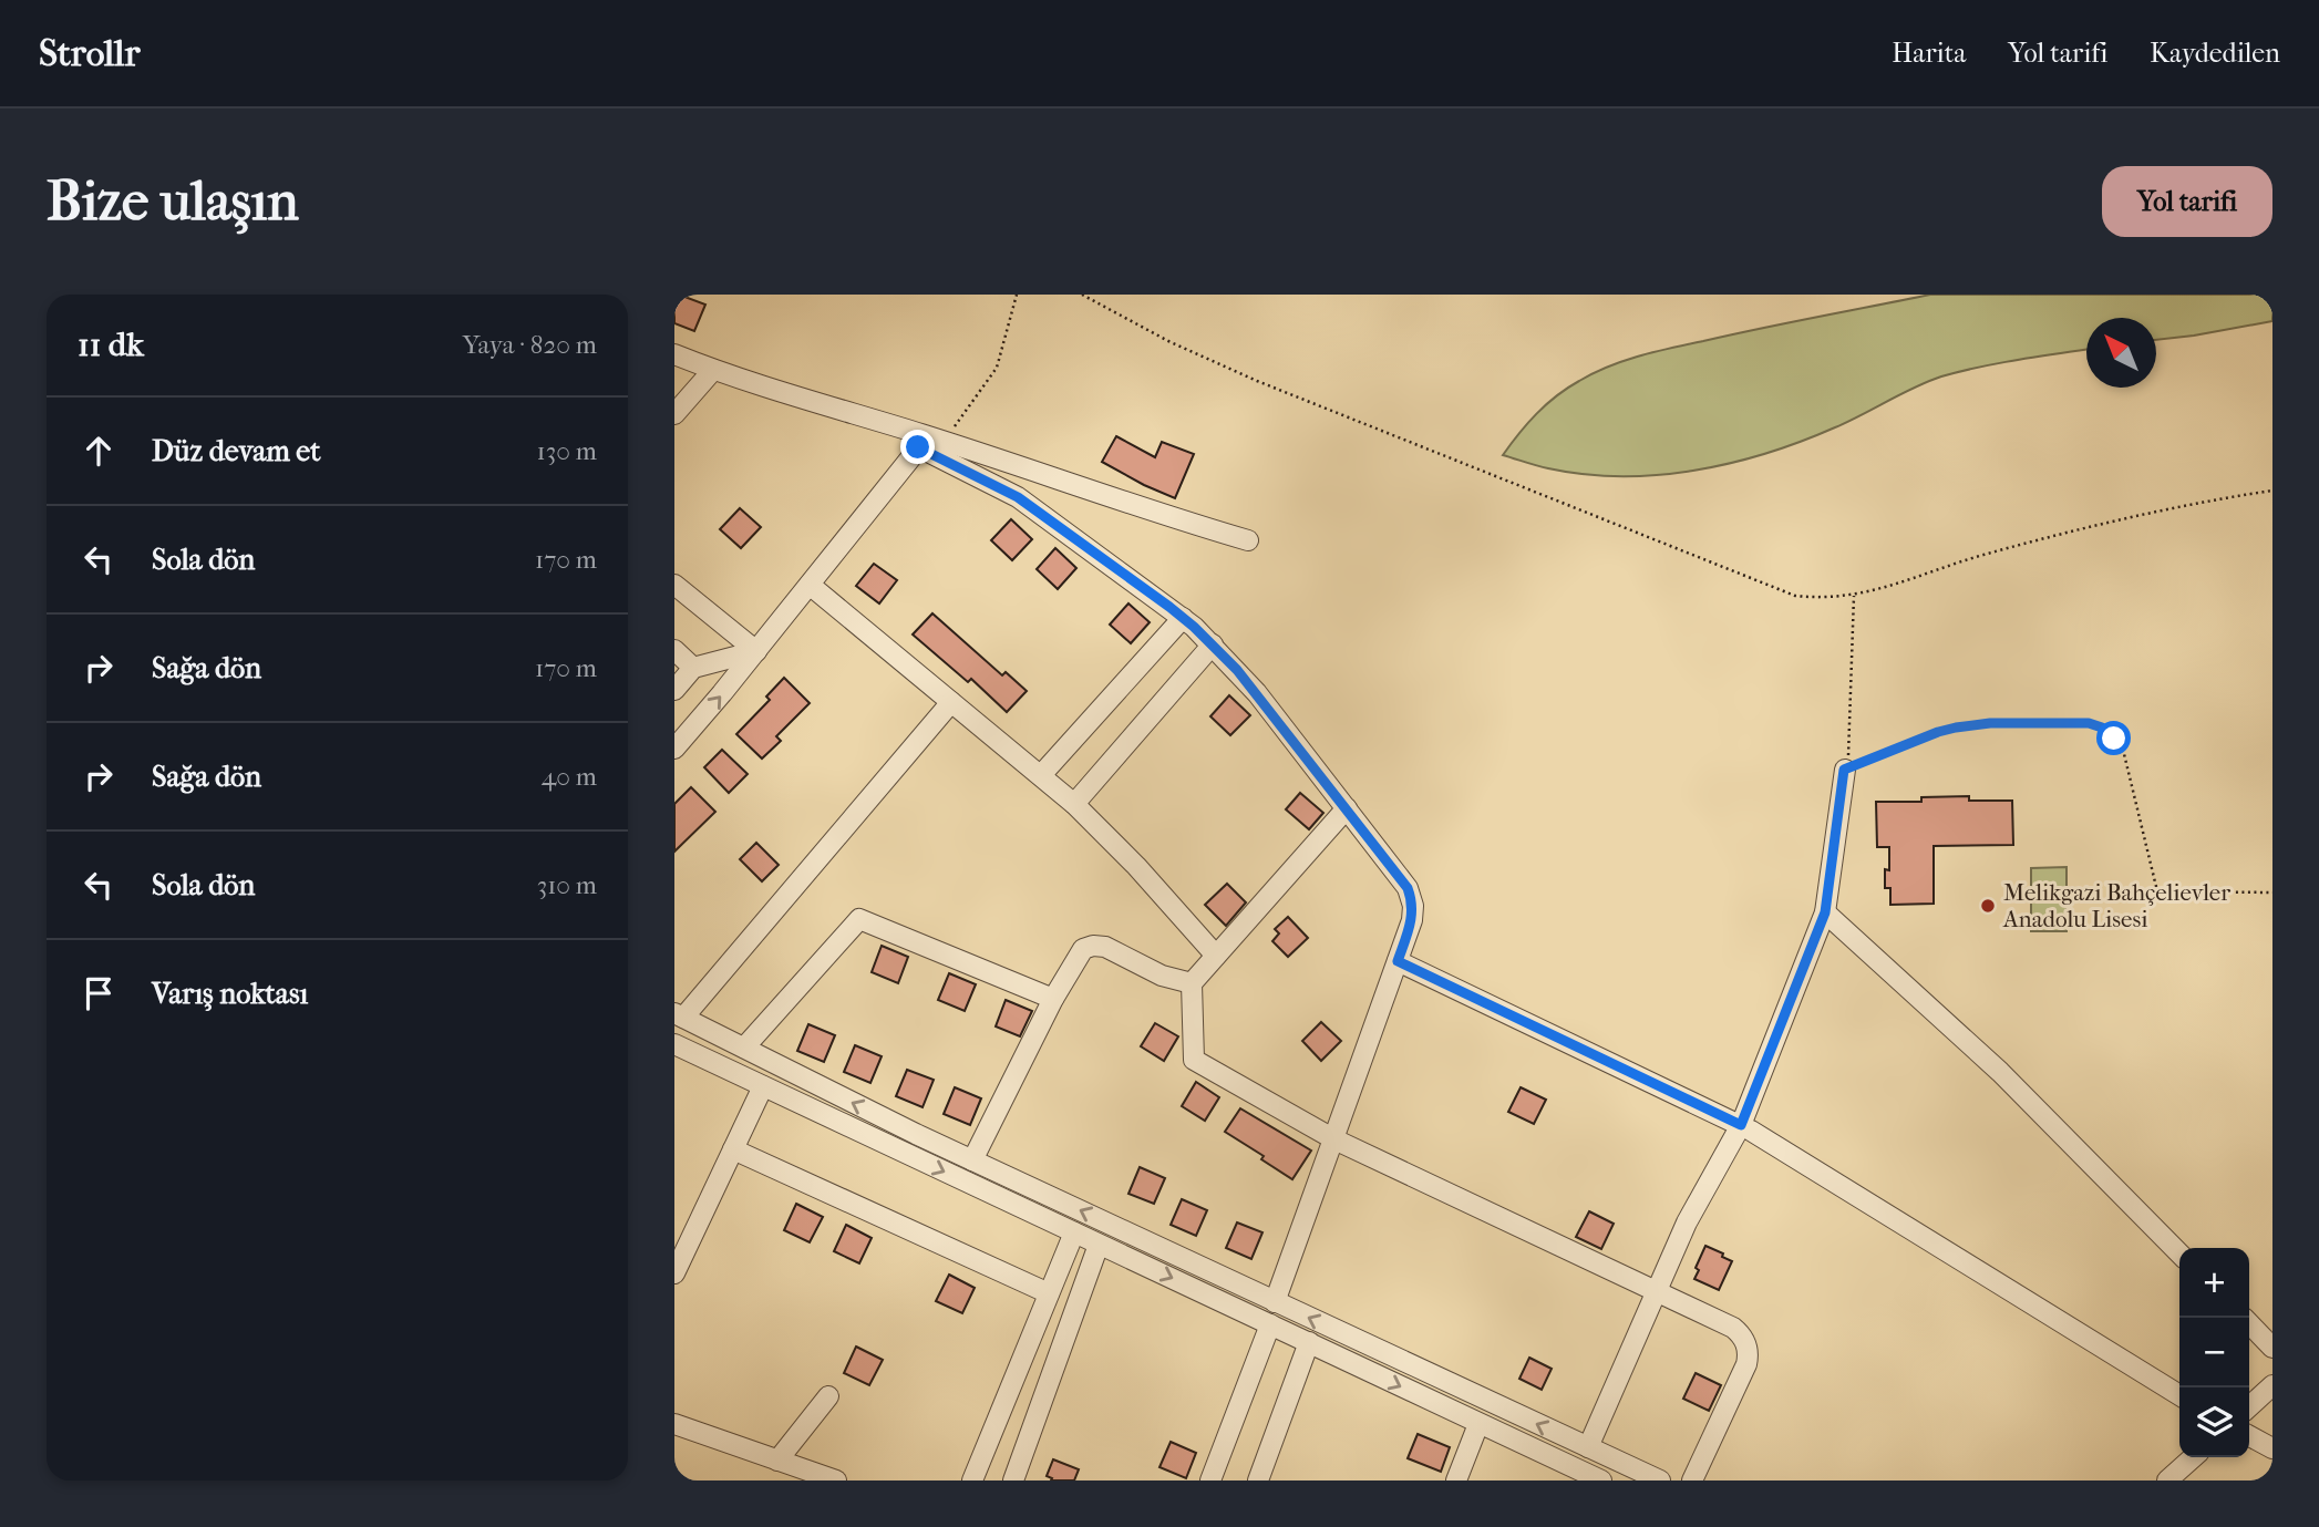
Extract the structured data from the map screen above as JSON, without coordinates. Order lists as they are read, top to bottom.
{
  "places": ["Melikgazi Bahçelievler Anadolu Lisesi"],
  "north": "top left",
  "page": {
    "header": "Strollr",
    "nav": ["Harita", "Yol tarifi", "Kaydedilen"],
    "buttons": "Yol tarifi",
    "title": "Bize ulaşın",
    "heading": ["11 dk", "Yaya · 820 m"],
    "list": [
      ["Düz devam et", "130 m"],
      ["Sola dön", "170 m"],
      ["Sağa dön", "170 m"],
      ["Sağa dön", "40 m"],
      ["Sola dön", "310 m"],
      "Varış noktası"
    ],
    "map_buttons": ["+", "−"]
  }
}
